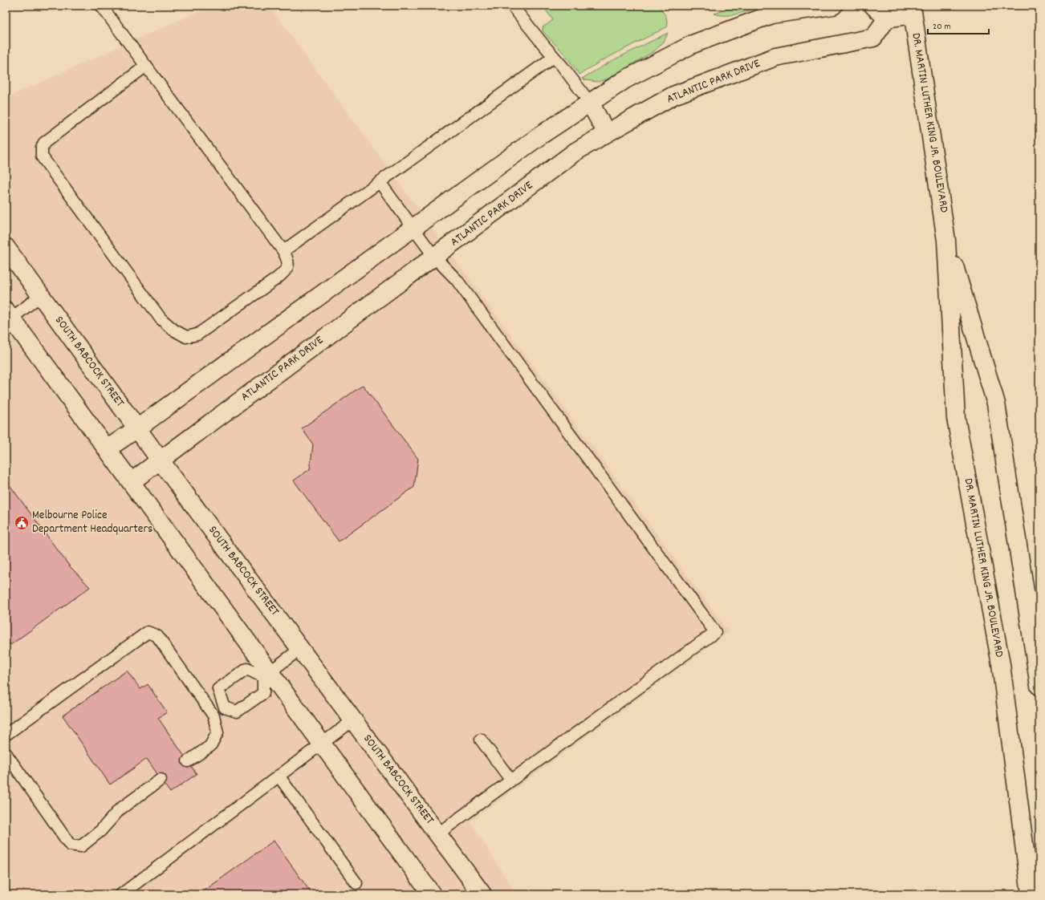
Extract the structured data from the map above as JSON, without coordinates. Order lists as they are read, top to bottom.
{
  "streets": {
    "street": ["ATLANTIC PARK DRIVE", "DR. MARTIN LUTHER KING JR. BOULEVARD", "SOUTH BABCOCK STREET"]
  },
  "crossings": [
    ["ATLANTIC PARK DRIVE", "SOUTH BABCOCK STREET"]
  ],
  "places": {
    "public building": ["Melbourne Police Department Headquarters"]
  },
  "scale_bar": "20 m"
}
